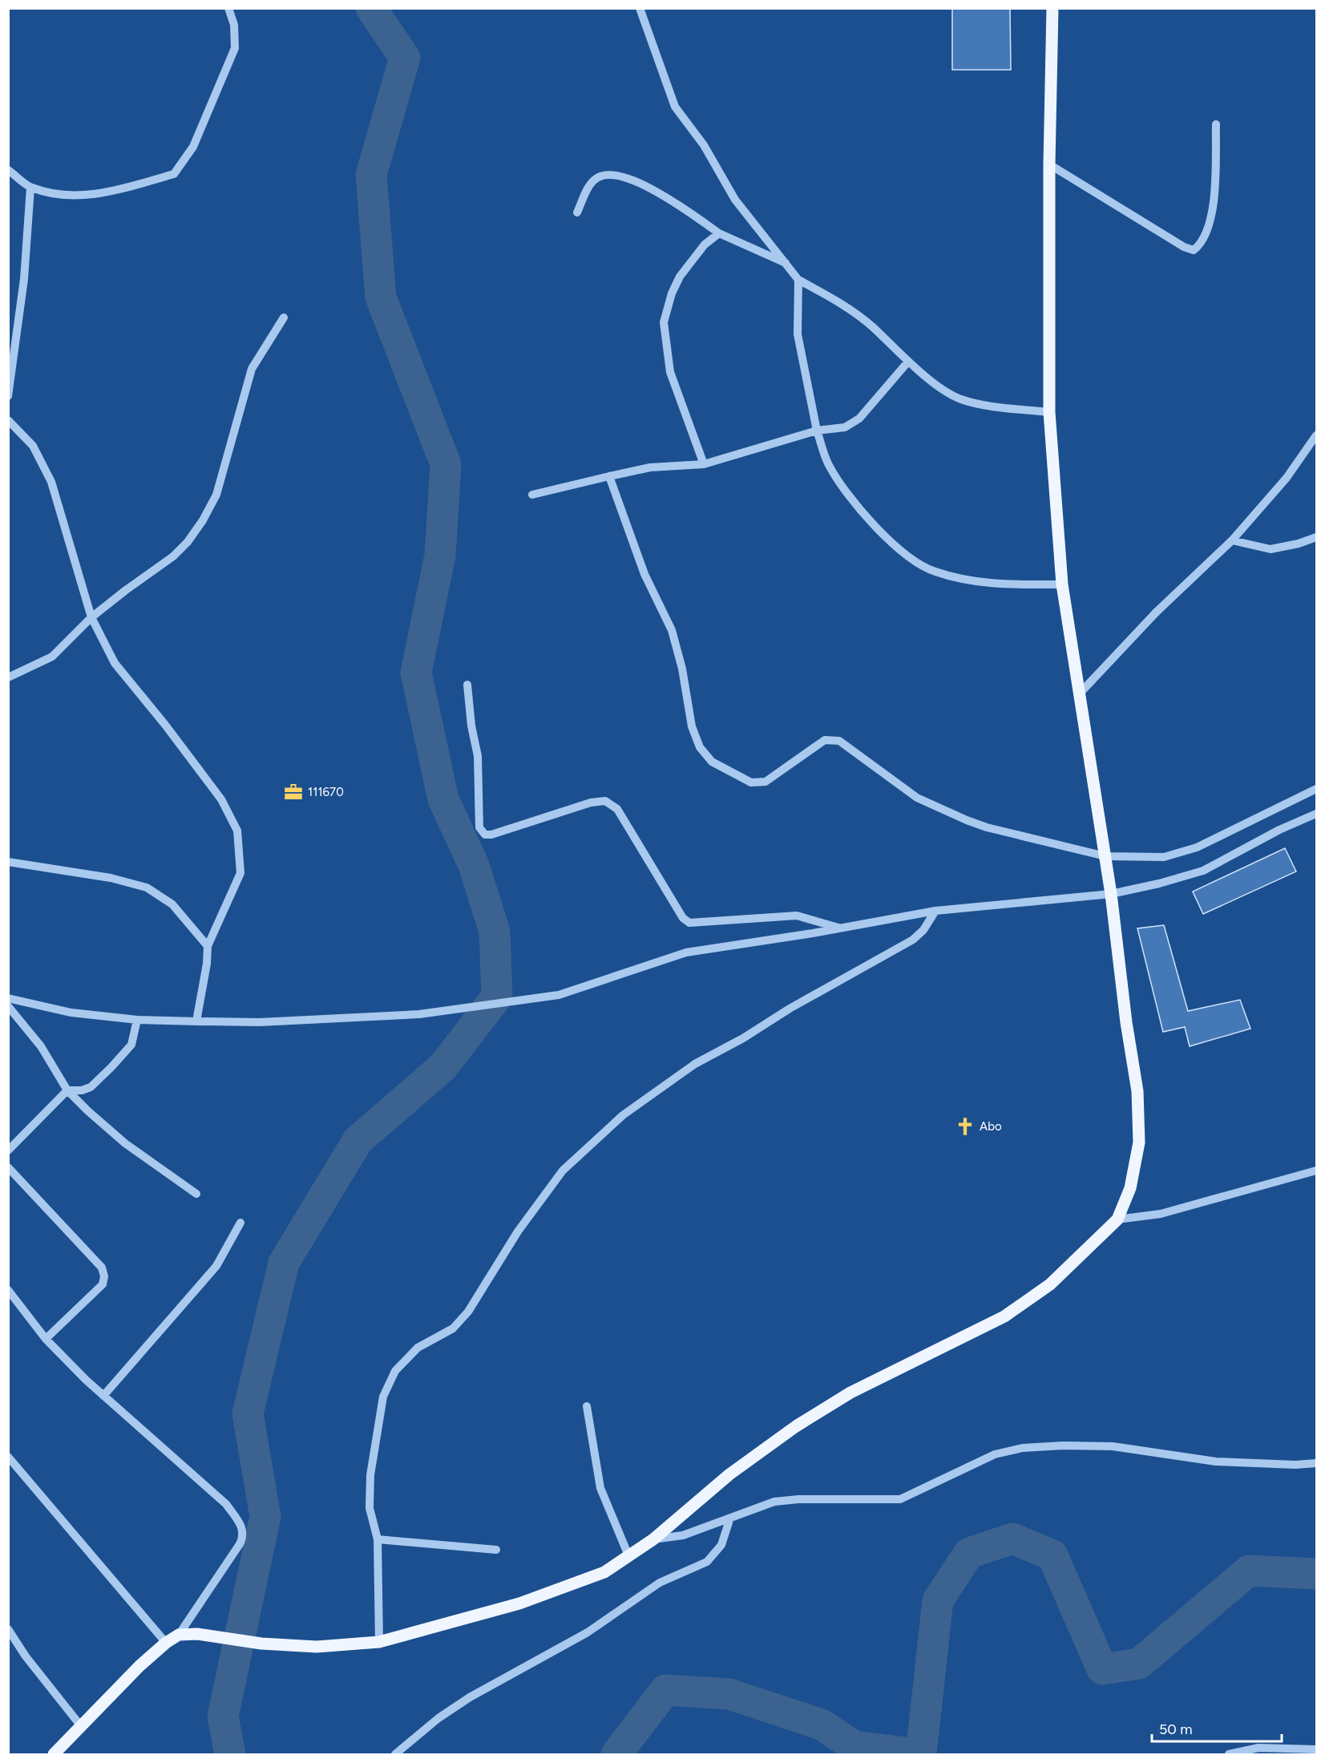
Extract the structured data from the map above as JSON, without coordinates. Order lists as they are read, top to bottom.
{
  "places": {
    "office": ["111670"],
    "church": ["Abo"]
  },
  "scale_bar": "50 m"
}
